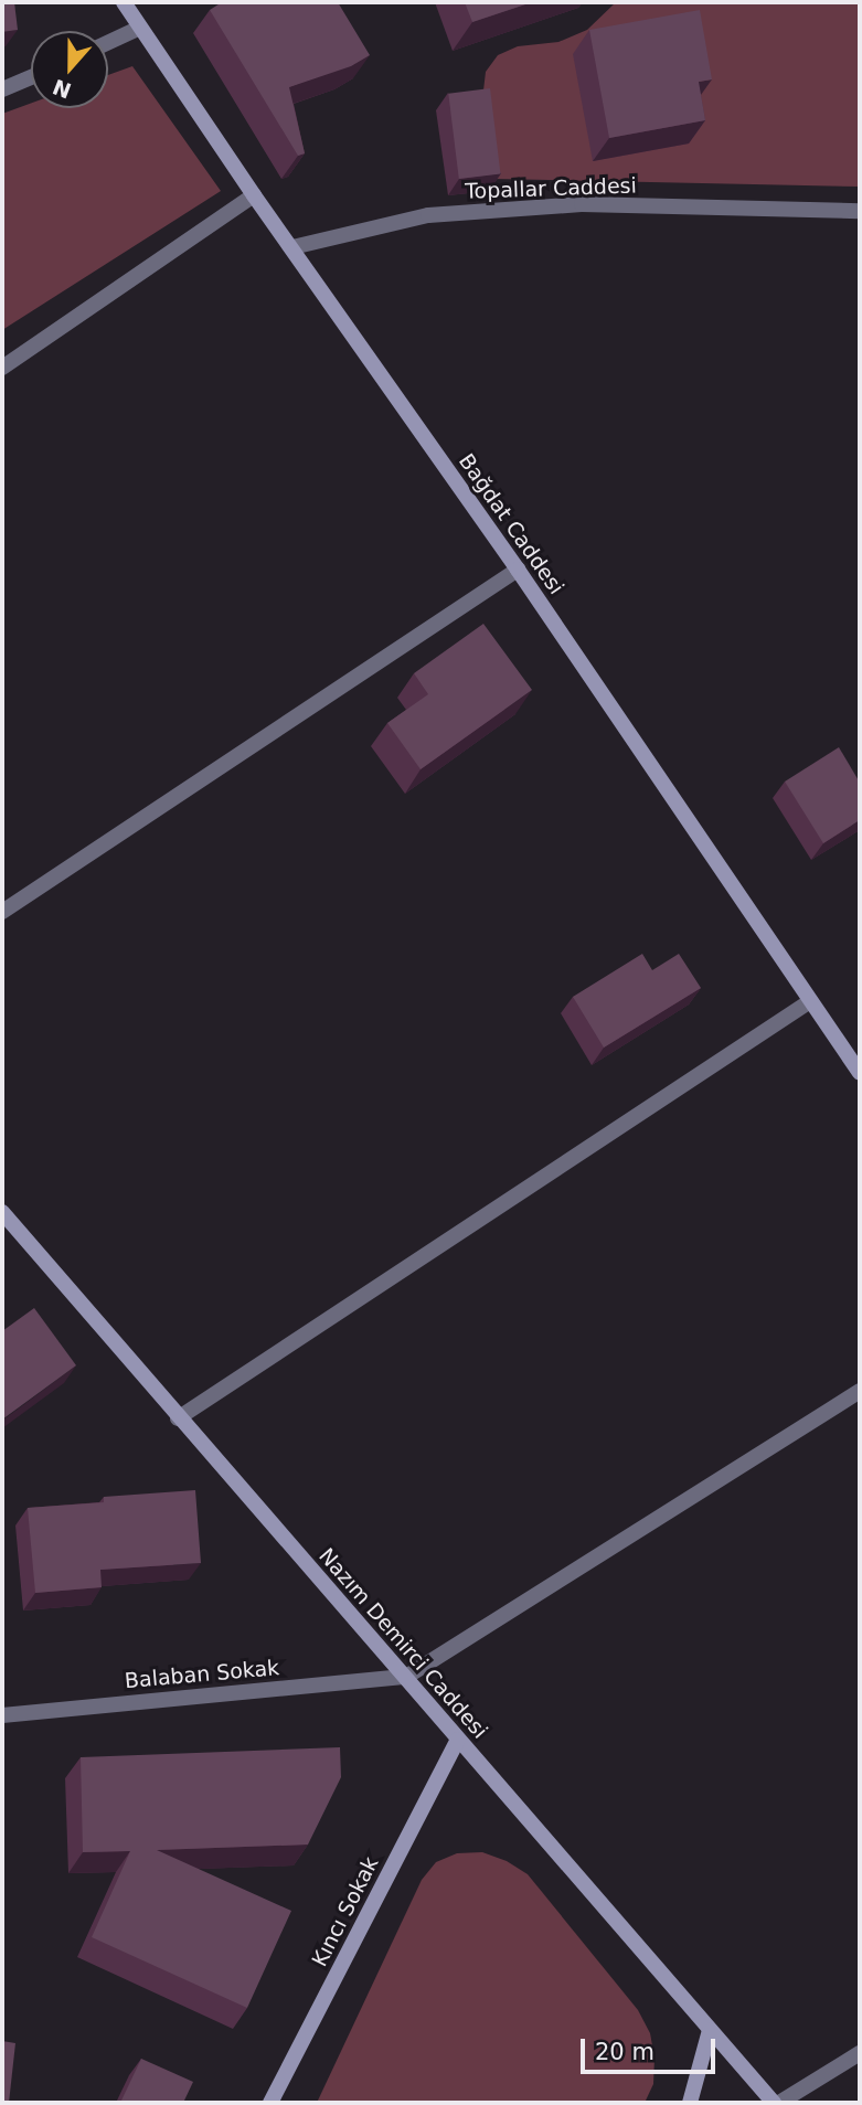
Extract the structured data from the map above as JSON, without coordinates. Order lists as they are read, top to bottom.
{
  "streets": {
    "main road": ["Bağdat Caddesi", "Nazım Demirci Caddesi", "Kıncı Sokak"],
    "street": ["Topallar Caddesi", "Balaban Sokak"]
  },
  "crossings": [
    ["Topallar Caddesi", "Bağdat Caddesi"],
    ["Nazım Demirci Caddesi", "Balaban Sokak"],
    ["Nazım Demirci Caddesi", "Kıncı Sokak"]
  ],
  "scale_bar": "20 m",
  "north": "bottom"
}
